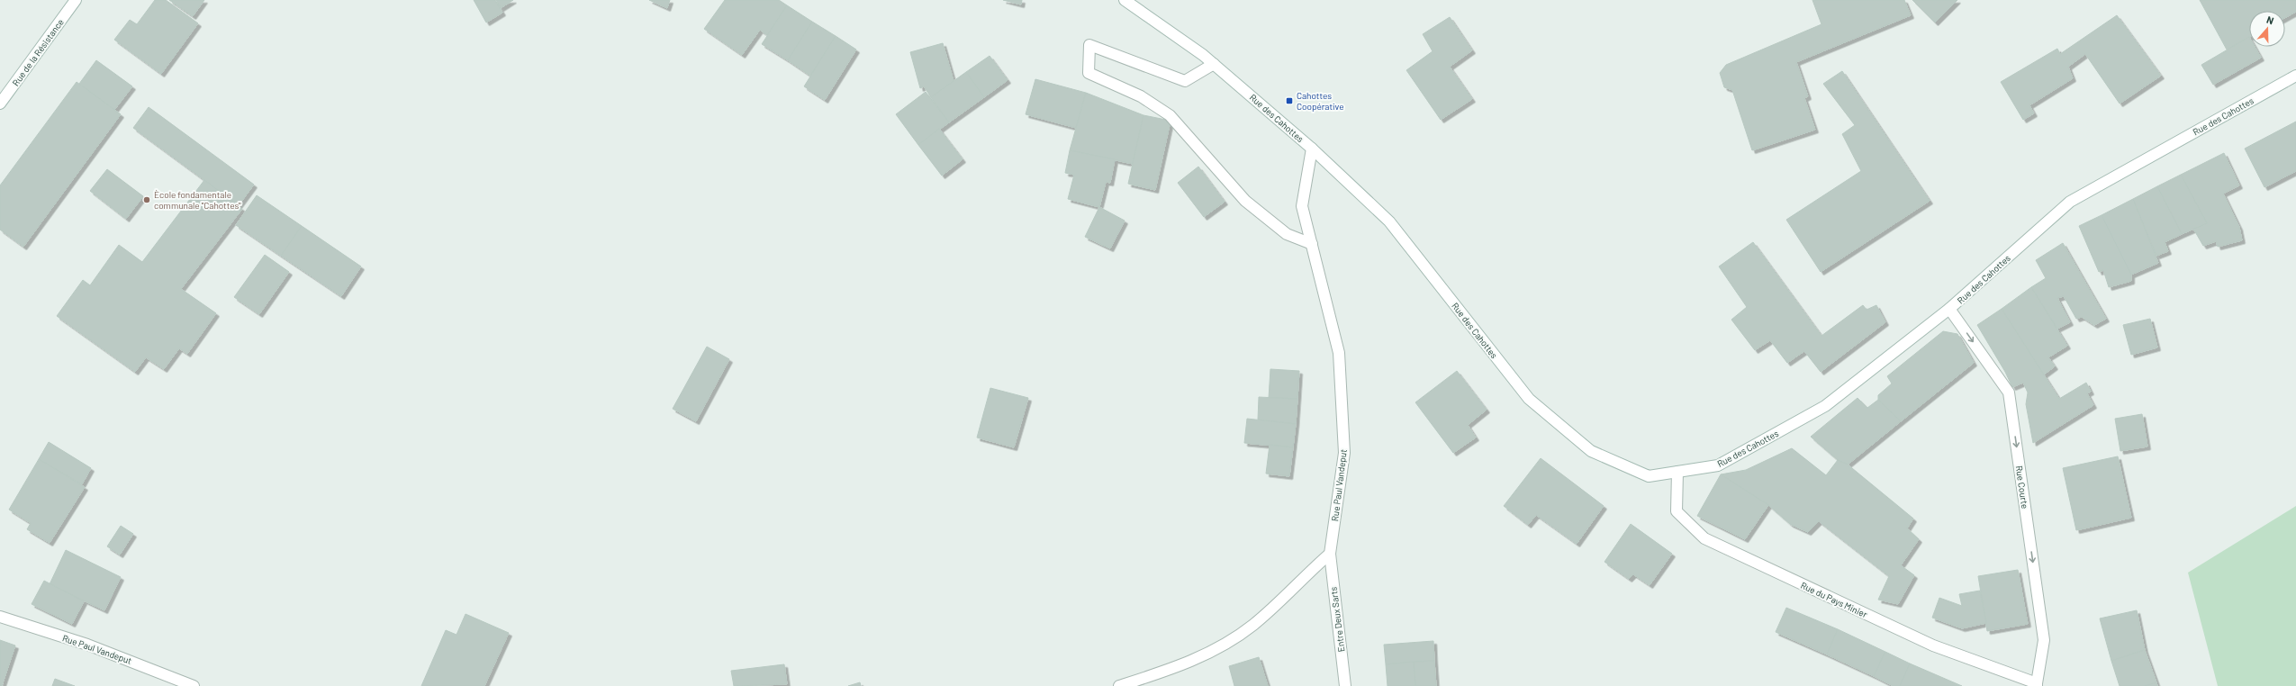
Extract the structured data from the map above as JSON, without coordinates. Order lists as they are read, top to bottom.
{
  "streets": {
    "street": [
      "Rue de la Résistance",
      "Rue des Cahottes",
      "Rue Paul Vandeput",
      "Rue Courte",
      "Rue du Pays Minier",
      "Entre Deux Sarts"
    ]
  },
  "crossings": [
    ["Rue des Cahottes", "Rue Paul Vandeput"],
    ["Rue des Cahottes", "Rue Courte"],
    ["Rue des Cahottes", "Rue du Pays Minier"],
    ["Rue Paul Vandeput", "Entre Deux Sarts"],
    ["Rue Courte", "Rue du Pays Minier"]
  ],
  "one_way": ["Rue Courte"],
  "places": {
    "transit": ["Cahottes Coopérative"],
    "other": ["Ècole fondamentale communale \"Cahottes\""]
  },
  "north": "top"
}
